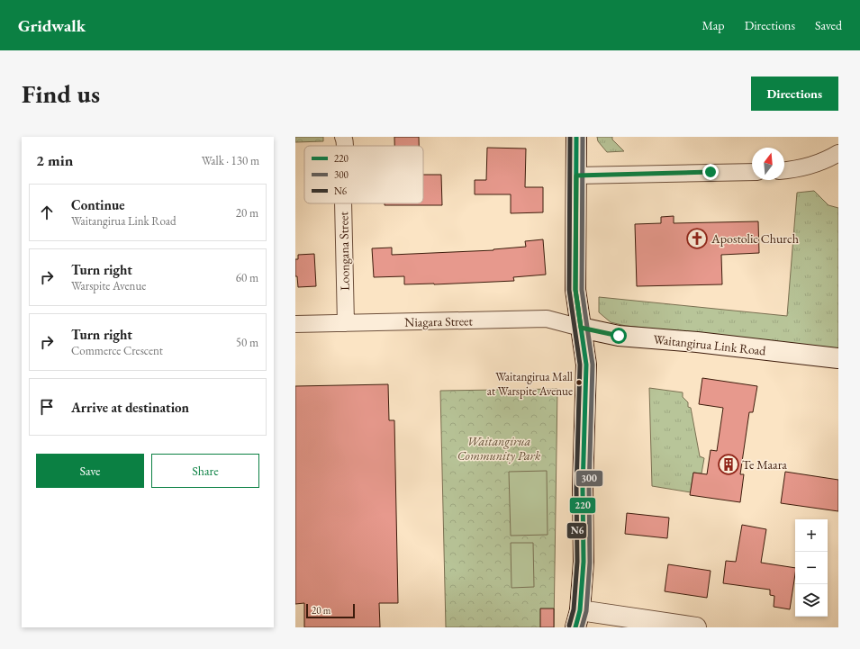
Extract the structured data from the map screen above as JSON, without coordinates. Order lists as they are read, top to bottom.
{
  "streets": {
    "main road": ["Waitangirua Link Road"],
    "street": ["Loongana Street", "Niagara Street"]
  },
  "crossings": [
    ["Loongana Street", "Niagara Street"],
    ["Niagara Street", "Waitangirua Link Road"]
  ],
  "parks": ["Waitangirua Community Park"],
  "places": {
    "church": ["Apostolic Church"],
    "other": ["Waitangirua Mall at Warspite Avenue"],
    "building": ["Te Maara"]
  },
  "lines": ["transit line 220", "transit line 300", "transit line N6"],
  "legend": ["220", "300", "N6"],
  "scale_bar": "20 m",
  "north": "top",
  "page": {
    "header": "Gridwalk",
    "nav": ["Map", "Directions", "Saved"],
    "buttons": [
      "Directions",
      ["Save", "Share"]
    ],
    "title": "Find us",
    "heading": ["2 min", "Walk · 130 m"],
    "list": [
      ["Continue", "Waitangirua Link Road", "20 m"],
      ["Turn right", "Warspite Avenue", "60 m"],
      ["Turn right", "Commerce Crescent", "50 m"],
      "Arrive at destination"
    ],
    "map_buttons": ["+", "−"],
    "scale": "20 m"
  }
}
